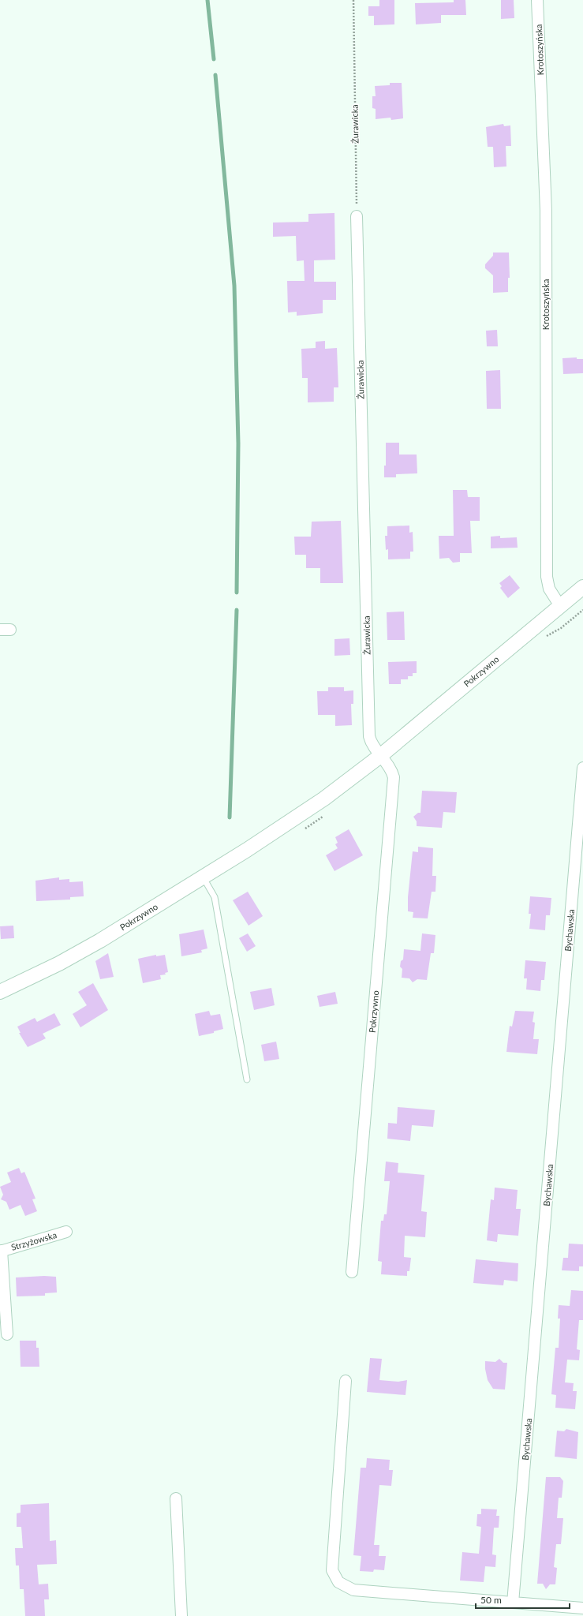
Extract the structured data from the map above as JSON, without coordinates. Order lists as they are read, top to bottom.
{
  "streets": {
    "street": [
      "Krotoszyńska",
      "Żurawicka",
      "Pokrzywno",
      "Bychawska",
      "Strzyżowska"
    ]
  },
  "crossings": [
    ["Krotoszyńska", "Pokrzywno"],
    ["Żurawicka", "Pokrzywno"]
  ],
  "scale_bar": "50 m"
}
